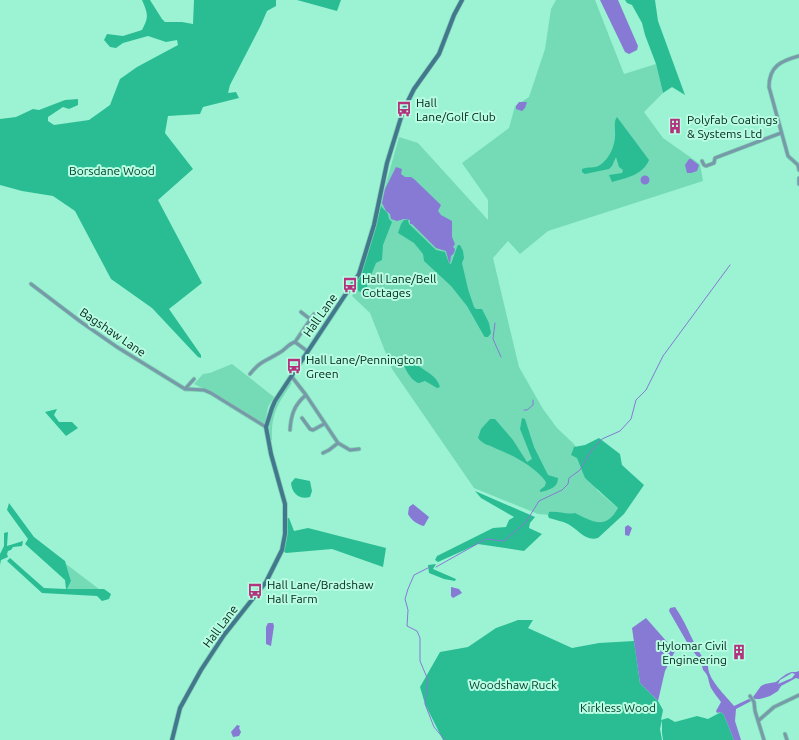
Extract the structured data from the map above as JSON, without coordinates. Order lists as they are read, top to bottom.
{
  "streets": {
    "street": ["Hall Lane", "Bagshaw Lane"]
  },
  "parks": ["Borsdane Wood", "Woodshaw Ruck", "Kirkless Wood"],
  "places": {
    "bus stop": [
      "Hall Lane/Golf Club",
      "Hall Lane/Bell Cottages",
      "Hall Lane/Pennington Green",
      "Hall Lane/Bradshaw Hall Farm"
    ],
    "building": ["Polyfab Coatings & Systems Ltd", "Hylomar Civil Engineering"]
  }
}
